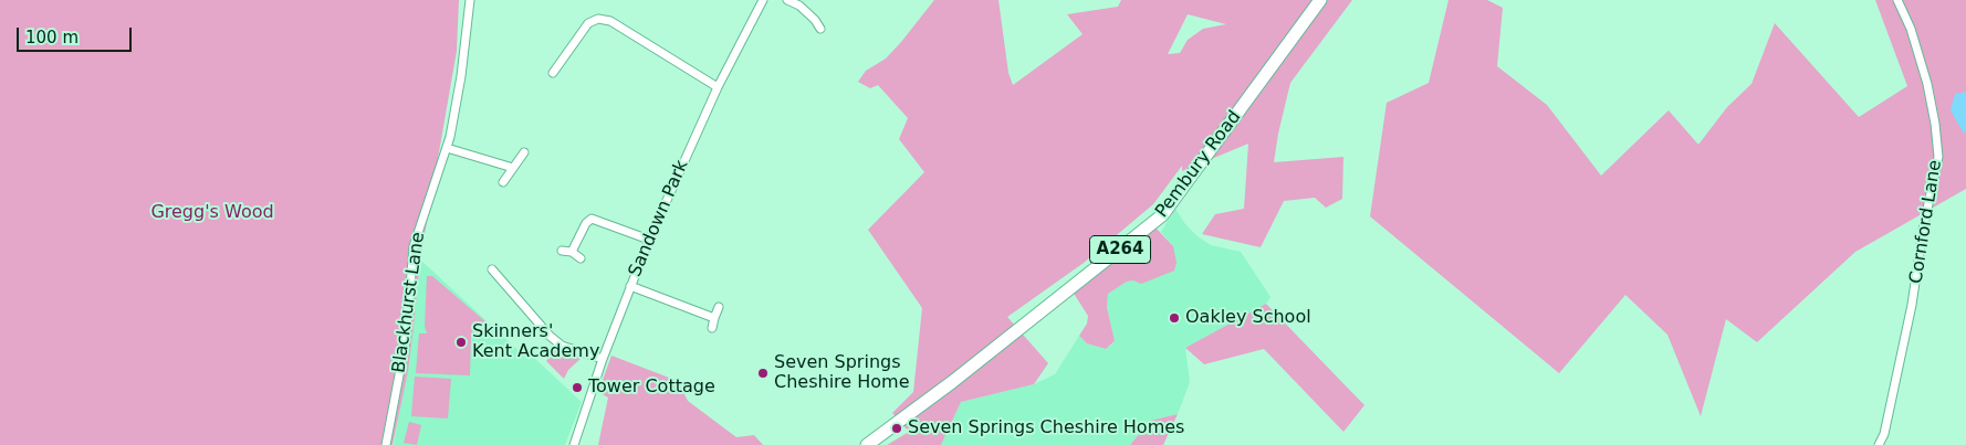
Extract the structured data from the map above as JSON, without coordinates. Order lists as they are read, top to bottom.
{
  "streets": {
    "main road": ["Pembury Road", "A264"],
    "street": ["Sandown Park", "Cornford Lane", "Blackhurst Lane"]
  },
  "parks": ["Gregg's Wood"],
  "places": [
    "Oakley School",
    "Skinners' Kent Academy",
    "Seven Springs Cheshire Home",
    "Tower Cottage",
    "Seven Springs Cheshire Homes"
  ],
  "scale_bar": "100 m"
}
